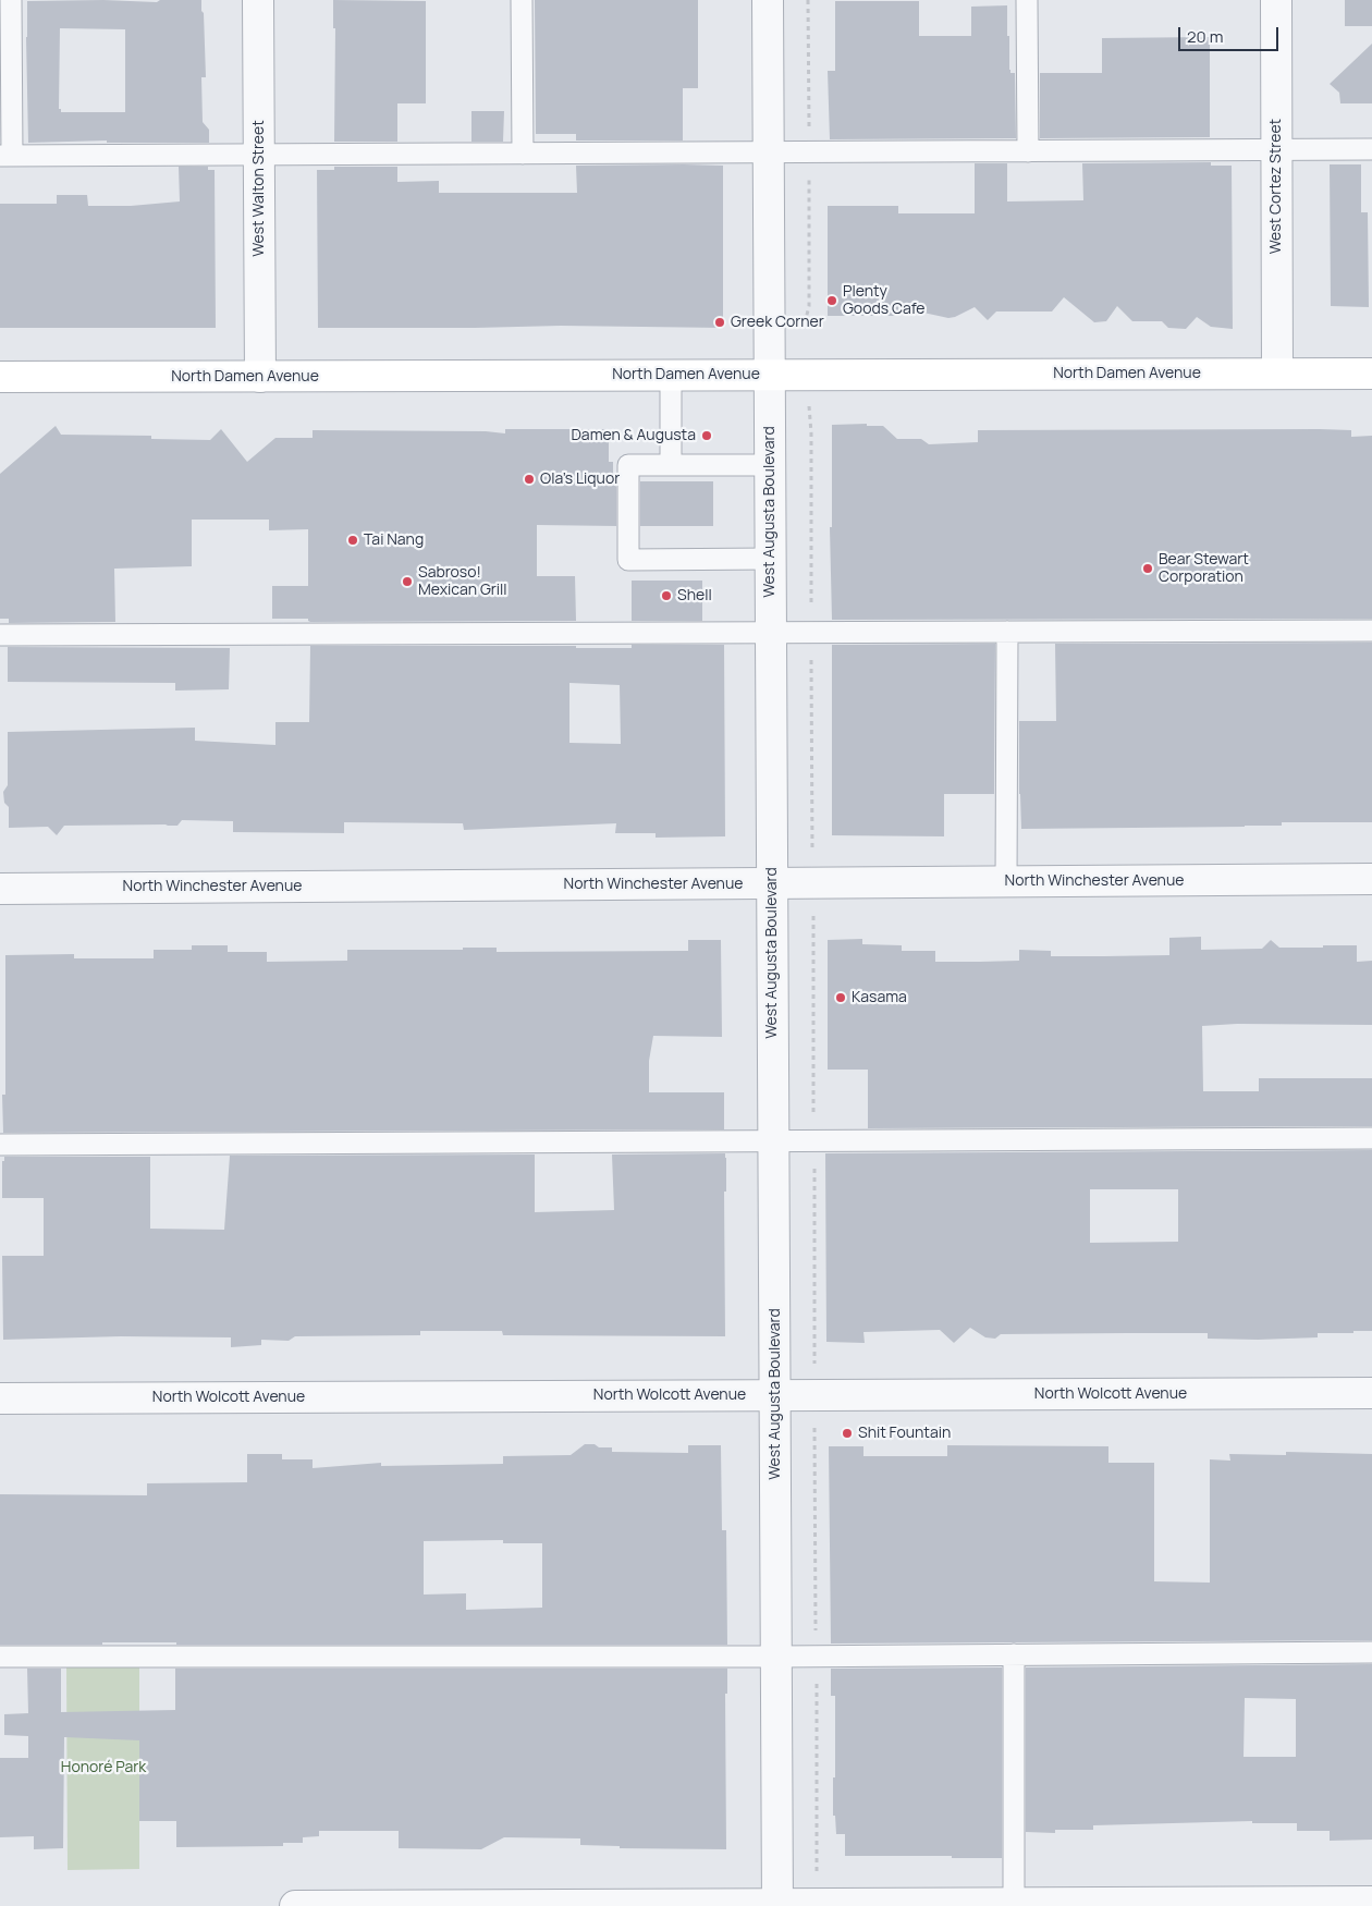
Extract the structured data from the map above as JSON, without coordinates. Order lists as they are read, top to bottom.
{
  "streets": {
    "main road": ["North Damen Avenue"],
    "street": [
      "West Cortez Street",
      "West Walton Street",
      "West Augusta Boulevard",
      "North Winchester Avenue",
      "North Wolcott Avenue"
    ]
  },
  "crossings": [
    ["West Cortez Street", "North Damen Avenue"],
    ["West Walton Street", "North Damen Avenue"],
    ["North Damen Avenue", "West Augusta Boulevard"],
    ["West Augusta Boulevard", "North Winchester Avenue"],
    ["West Augusta Boulevard", "North Wolcott Avenue"]
  ],
  "parks": ["Honoré Park"],
  "places": [
    "Plenty Goods Cafe",
    "Greek Corner",
    "Damen & Augusta",
    "Ola’s Liquor",
    "Tai Nang",
    "Bear Stewart Corporation",
    "Sabroso! Mexican Grill",
    "Shell",
    "Kasama",
    "Shit Fountain"
  ],
  "scale_bar": "20 m"
}
